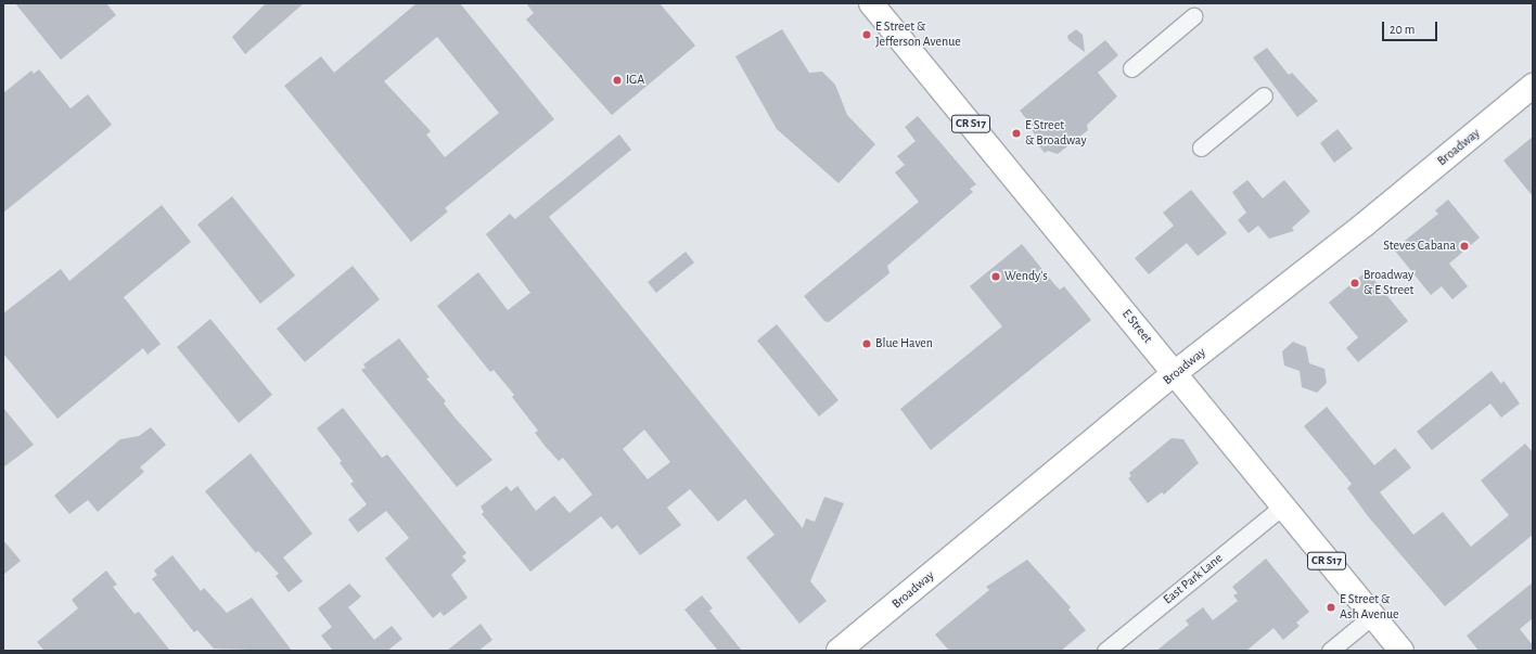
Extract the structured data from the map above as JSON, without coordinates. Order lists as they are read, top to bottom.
{
  "streets": {
    "main road": ["CR S17", "Broadway", "E Street"],
    "street": ["East Park Lane"]
  },
  "crossings": [
    ["Broadway", "E Street"],
    ["E Street", "East Park Lane"]
  ],
  "places": [
    "E Street & Jefferson Avenue",
    "IGA",
    "E Street & Broadway",
    "Steves Cabana",
    "Wendy's",
    "Broadway & E Street",
    "Blue Haven",
    "E Street & Ash Avenue"
  ],
  "scale_bar": "20 m"
}
